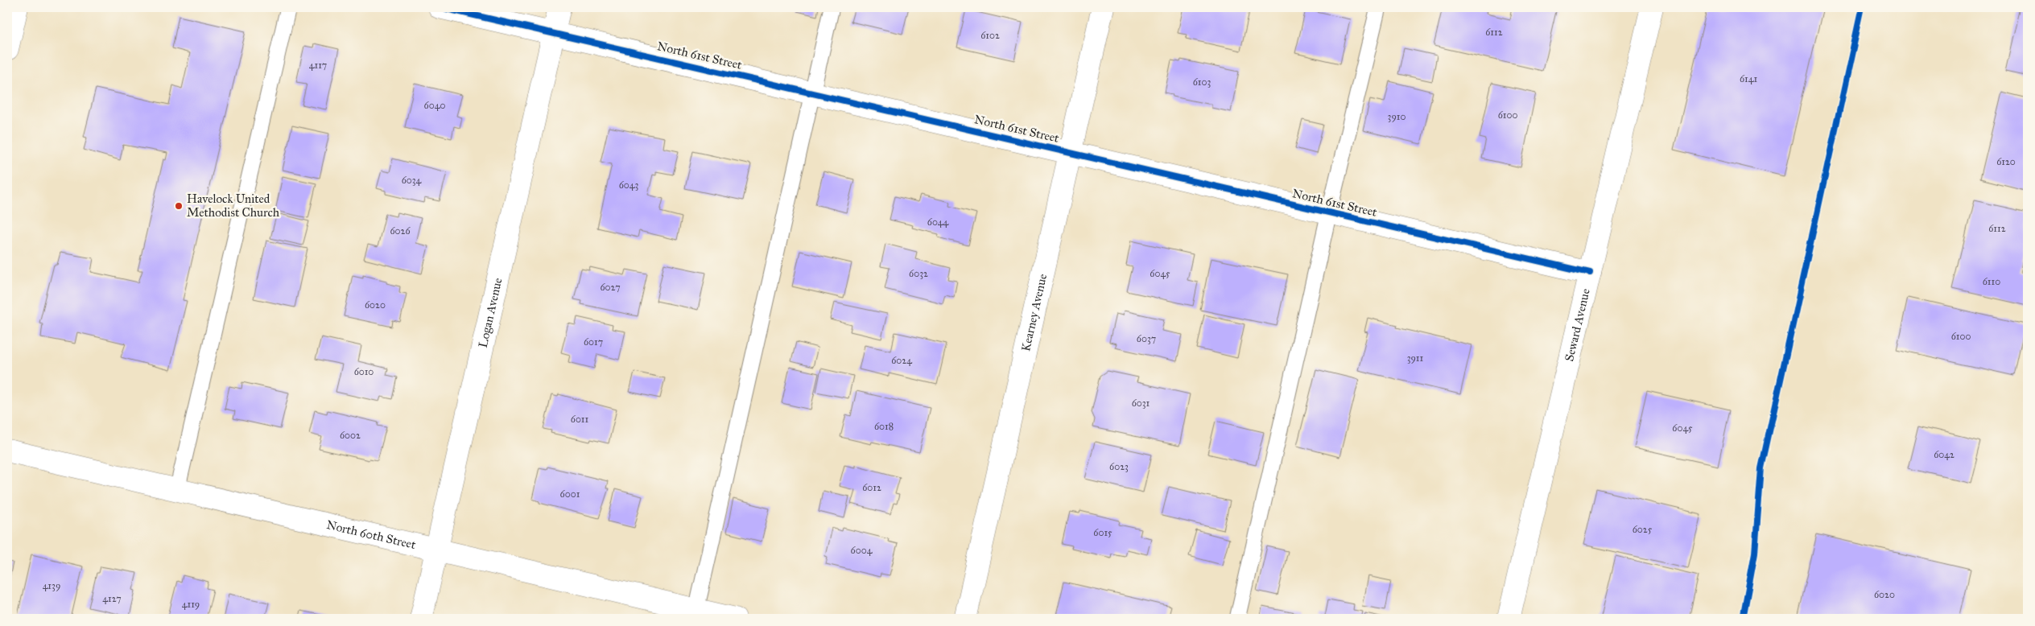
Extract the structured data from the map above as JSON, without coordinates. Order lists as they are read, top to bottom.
{
  "streets": {
    "street": [
      "North 61st Street",
      "Logan Avenue",
      "Kearney Avenue",
      "Seward Avenue",
      "North 60th Street"
    ]
  },
  "crossings": [
    ["North 61st Street", "Logan Avenue"],
    ["North 61st Street", "Kearney Avenue"],
    ["North 61st Street", "Seward Avenue"],
    ["Logan Avenue", "North 60th Street"]
  ],
  "places": ["Havelock United Methodist Church"],
  "house_numbers": [
    "6112",
    "6102",
    "4117",
    "6141",
    "6103",
    "6040",
    "6100",
    "3910",
    "6120",
    "6034",
    "6043",
    "6044",
    "6112",
    "6026",
    "6032",
    "6045",
    "6110",
    "6027",
    "6020",
    "6100",
    "6037",
    "6017",
    "3911",
    "6024",
    "6010",
    "6031",
    "6011",
    "6018",
    "6045",
    "6002",
    "6042",
    "6023",
    "6012",
    "6001",
    "6025",
    "6015",
    "6004",
    "4139",
    "6020",
    "4127",
    "4119"
  ]
}
